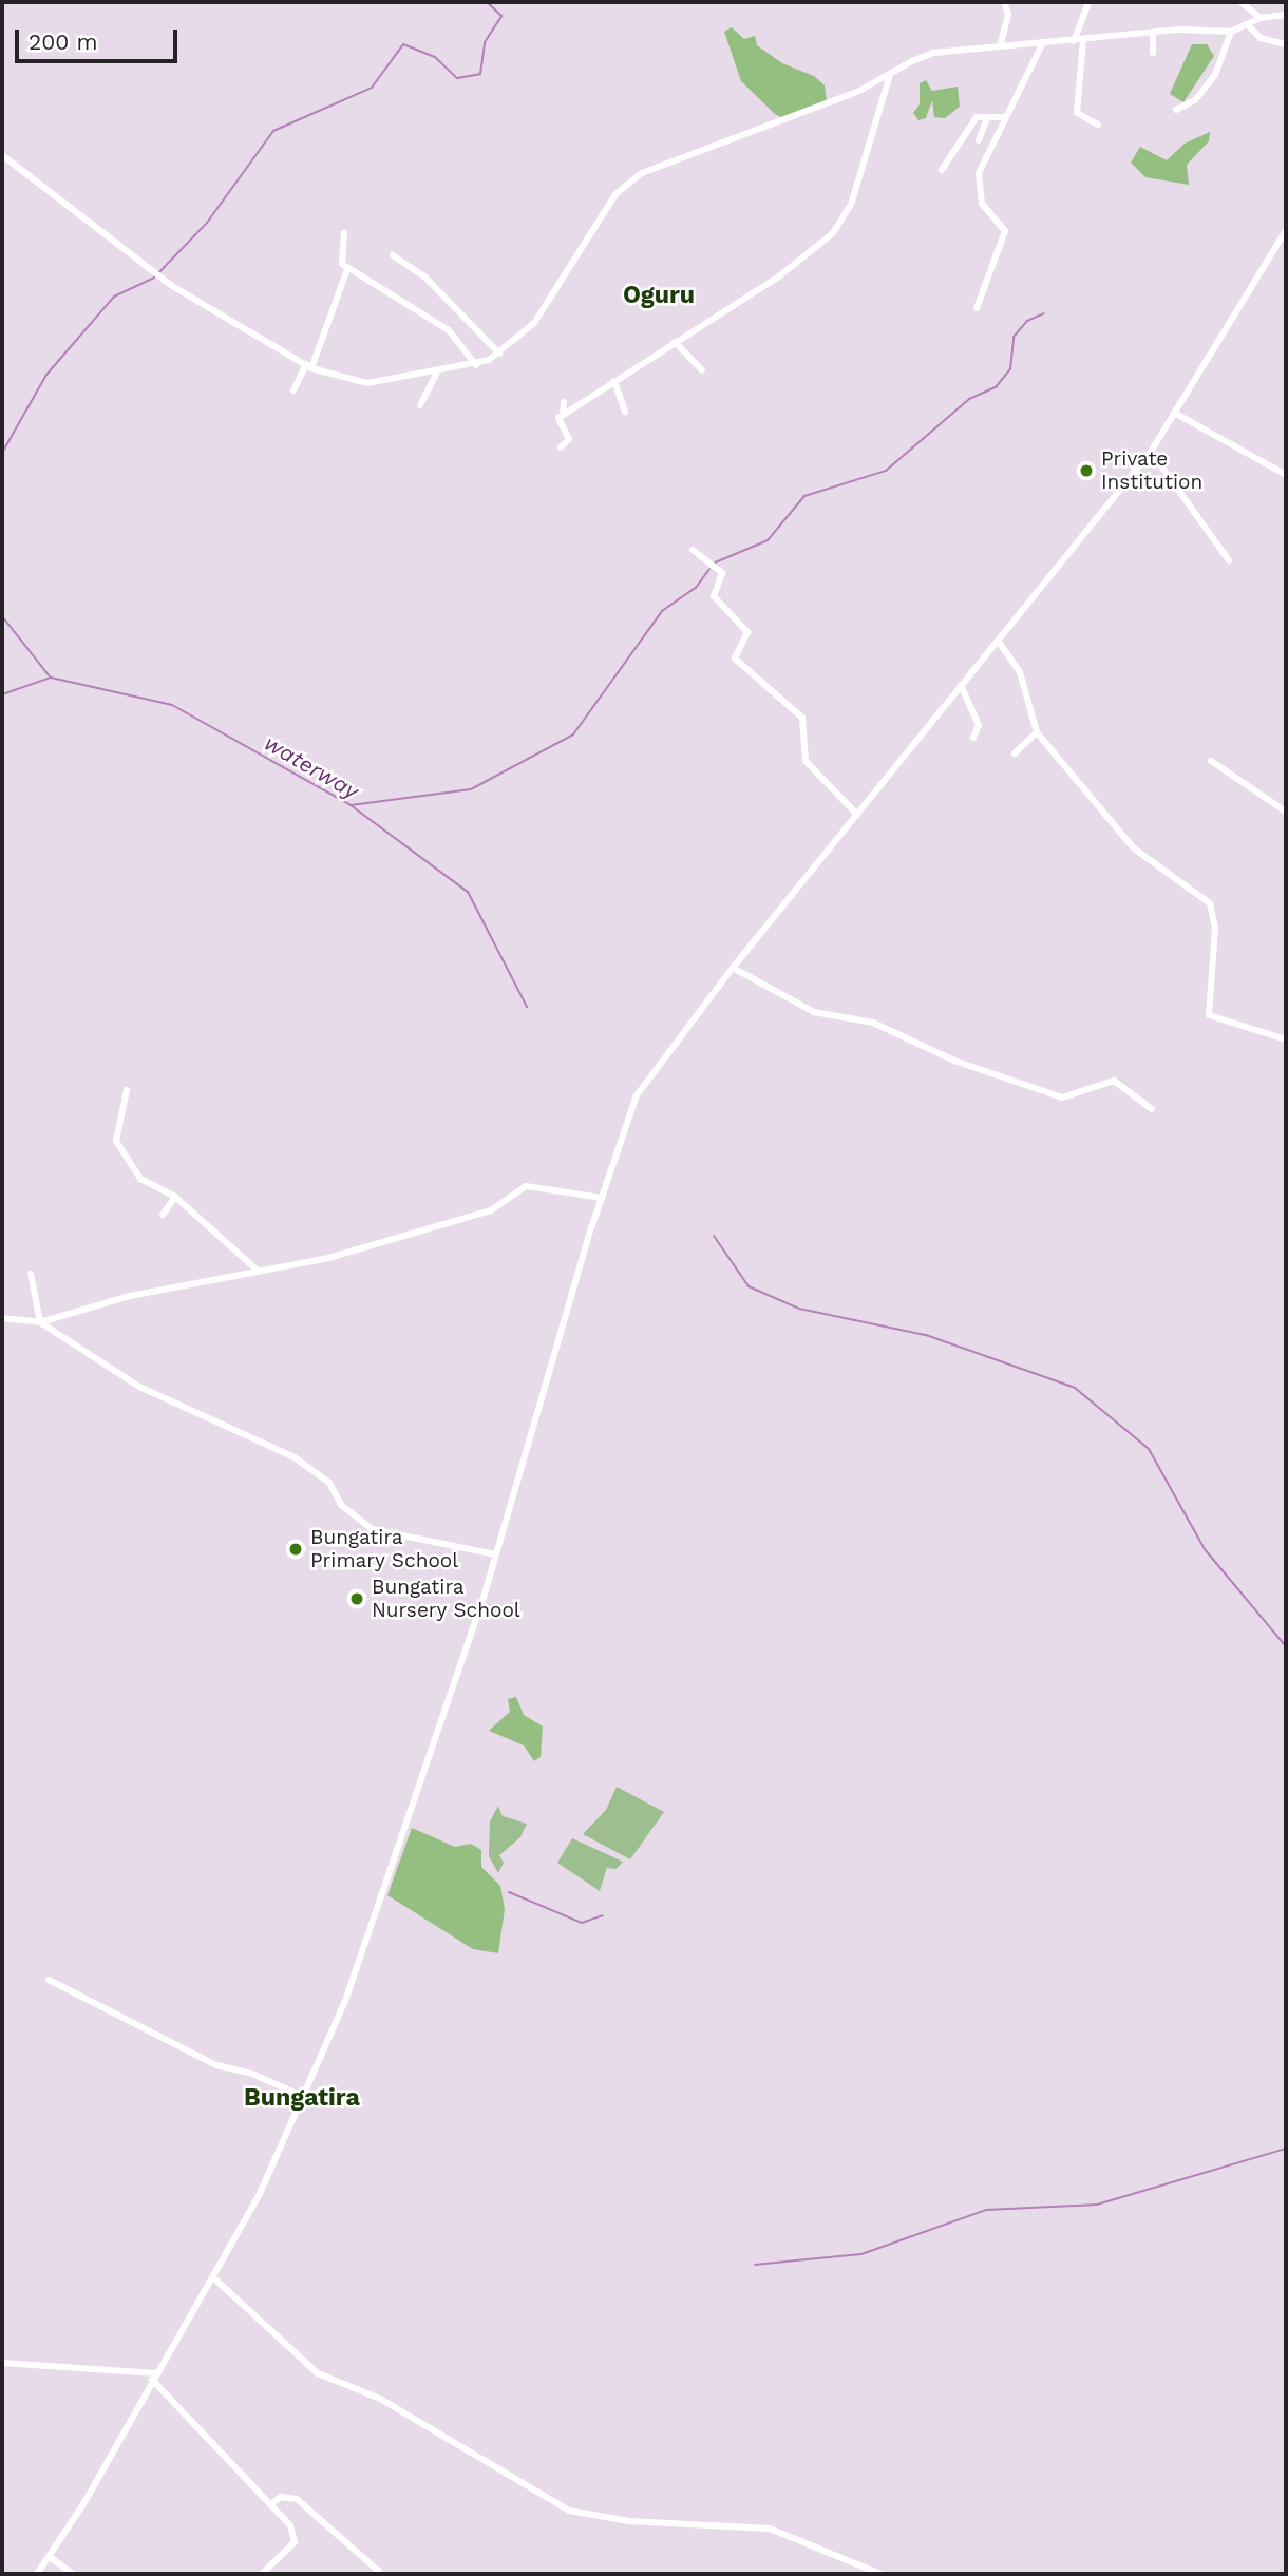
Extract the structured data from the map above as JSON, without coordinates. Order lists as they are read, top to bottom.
{
  "districts": ["Oguru", "Bungatira"],
  "water": ["waterway"],
  "places": ["Private Institution", "Bungatira Primary School", "Bungatira Nursery School"],
  "scale_bar": "200 m"
}
